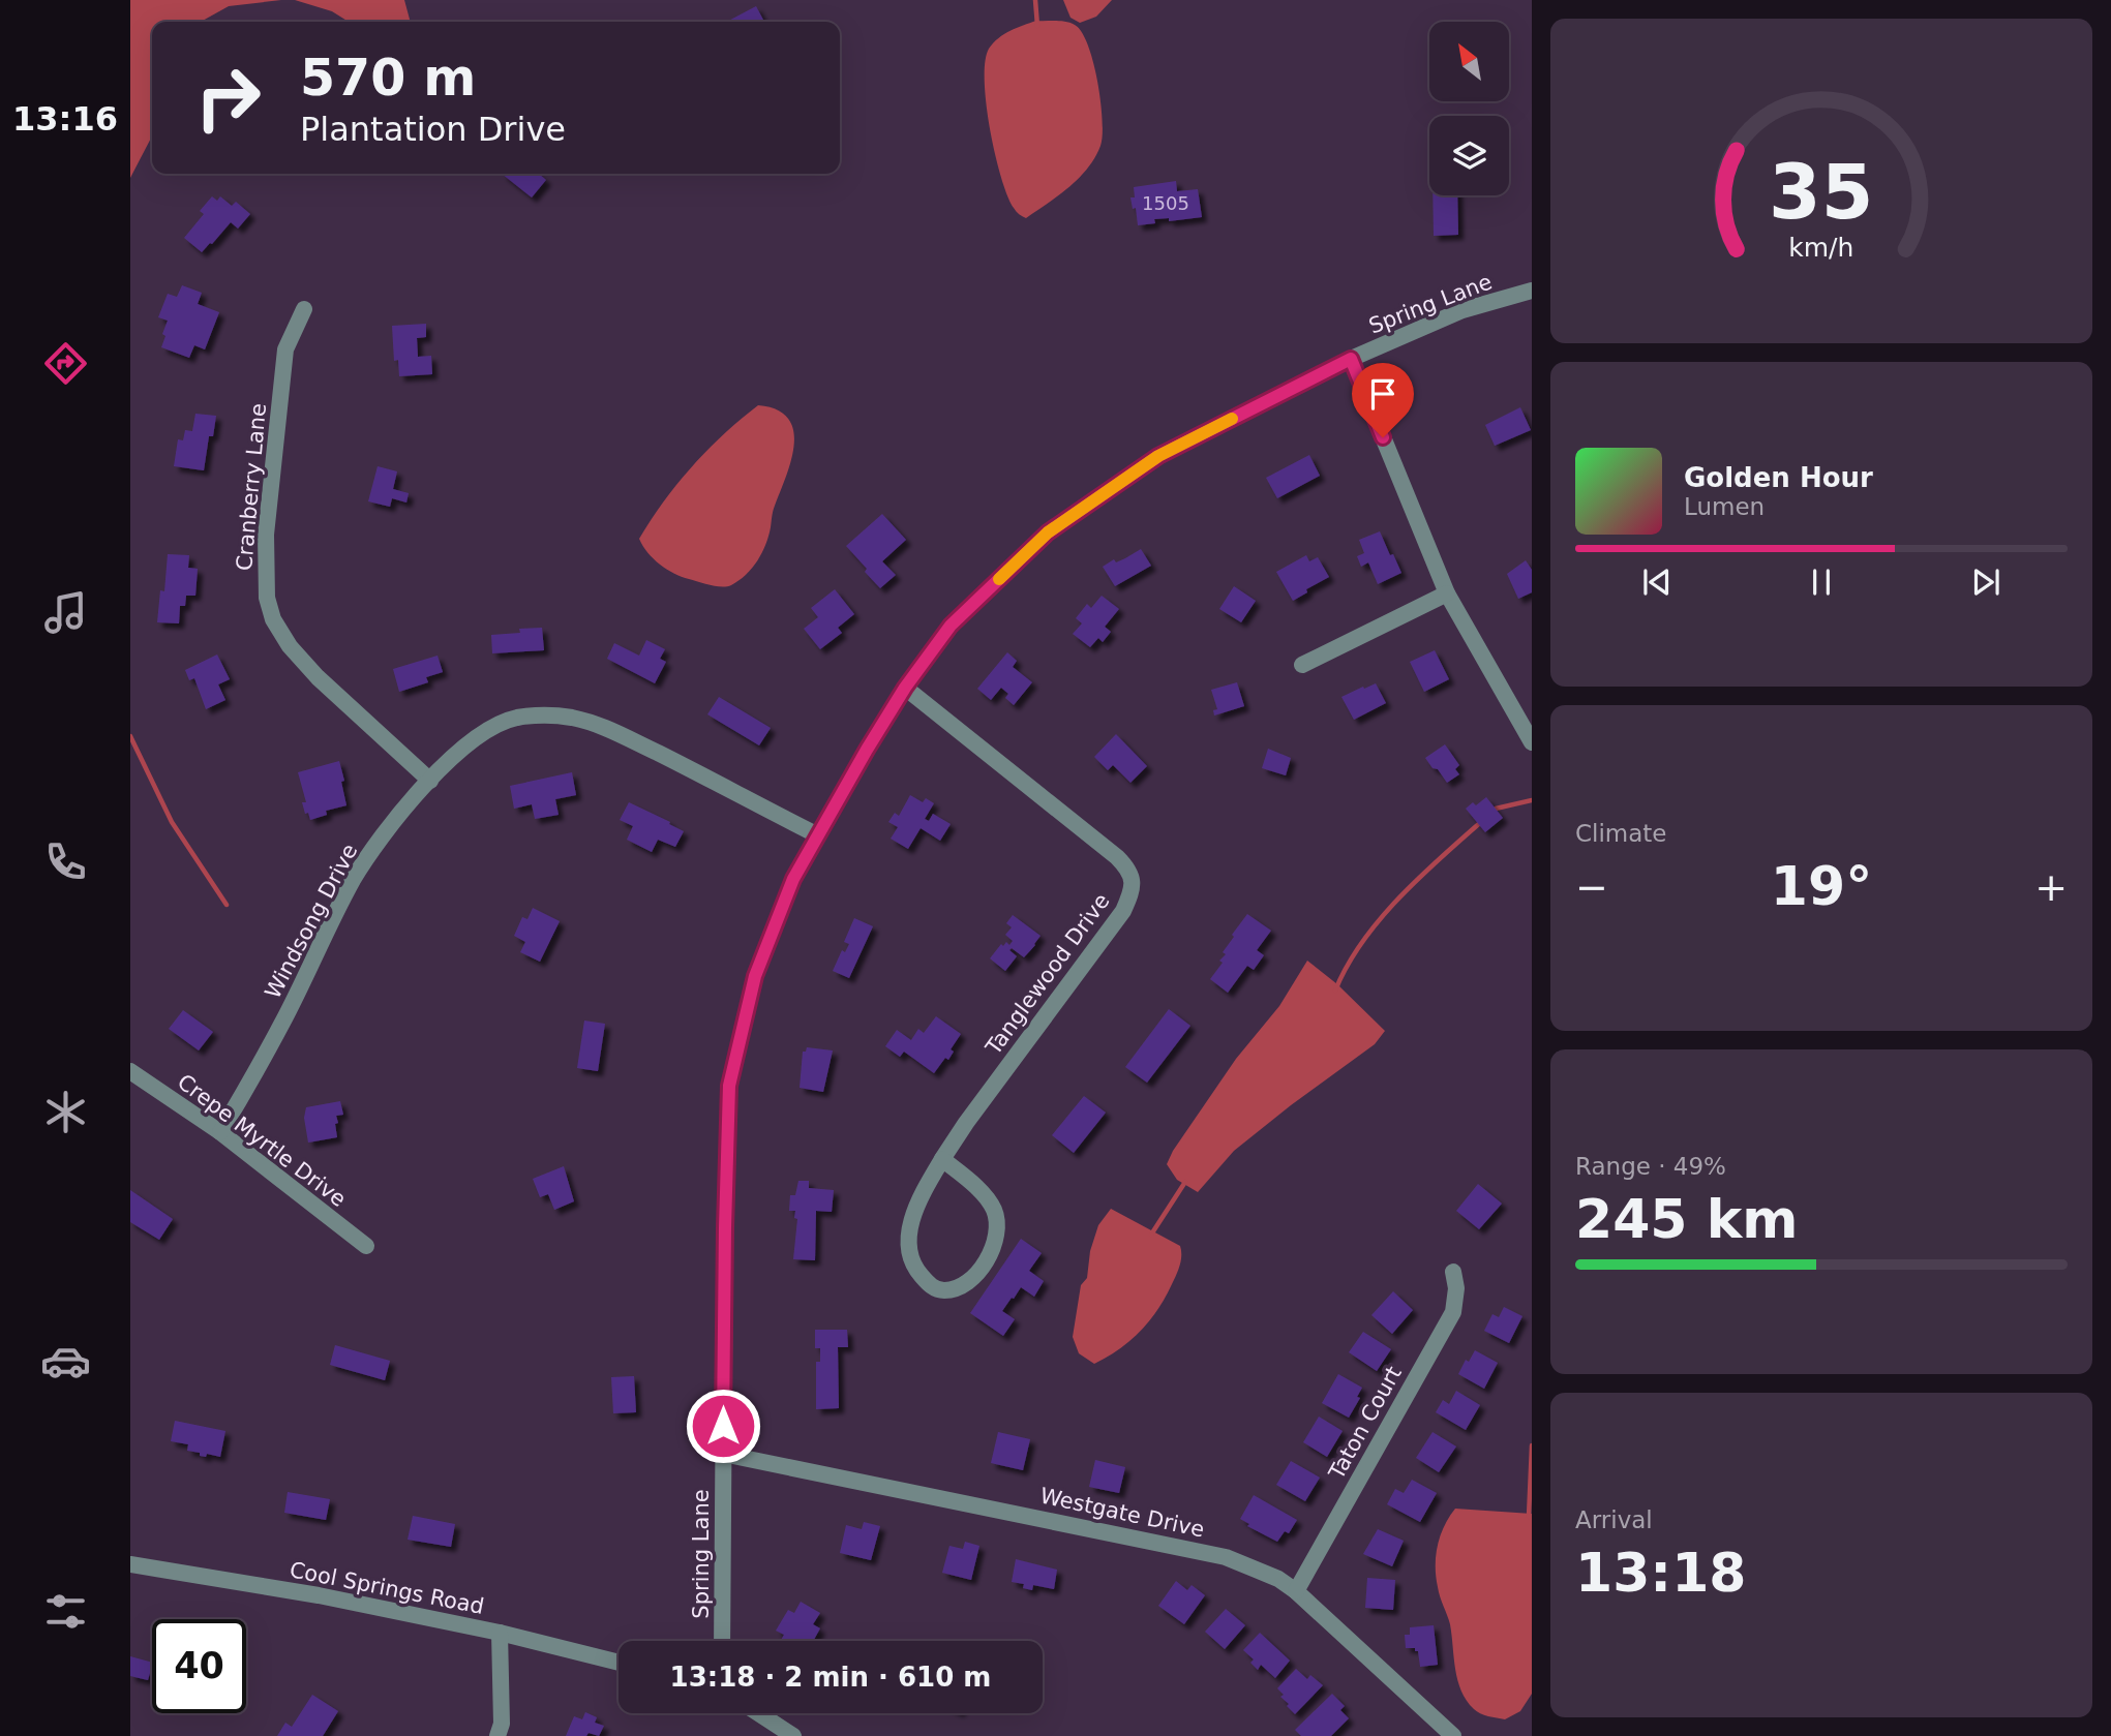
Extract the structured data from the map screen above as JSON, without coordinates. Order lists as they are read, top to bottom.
{
  "streets": {
    "street": [
      "Spring Lane",
      "Cranberry Lane",
      "Windsong Drive",
      "Tanglewood Drive",
      "Crepe Myrtle Drive",
      "Taton Court",
      "Westgate Drive",
      "Cool Springs Road"
    ]
  },
  "crossings": [
    ["Spring Lane", "Windsong Drive"],
    ["Spring Lane", "Tanglewood Drive"],
    ["Spring Lane", "Westgate Drive"],
    ["Cranberry Lane", "Windsong Drive"],
    ["Windsong Drive", "Crepe Myrtle Drive"],
    ["Taton Court", "Westgate Drive"]
  ],
  "house_numbers": ["1505"],
  "north": "top left",
  "page": {
    "tabs": "13:16",
    "turn": ["570 m", "Plantation Drive"],
    "song": ["Golden Hour", "Lumen"],
    "tile": [
      "Climate",
      ["Range · 49%", "245 km"],
      ["Arrival", "13:18"]
    ],
    "heat": ["−", "19°", "+"],
    "limit": "40",
    "trip": "13:18 · 2 min · 610 m",
    "gauge": ["35", "km/h"]
  }
}
